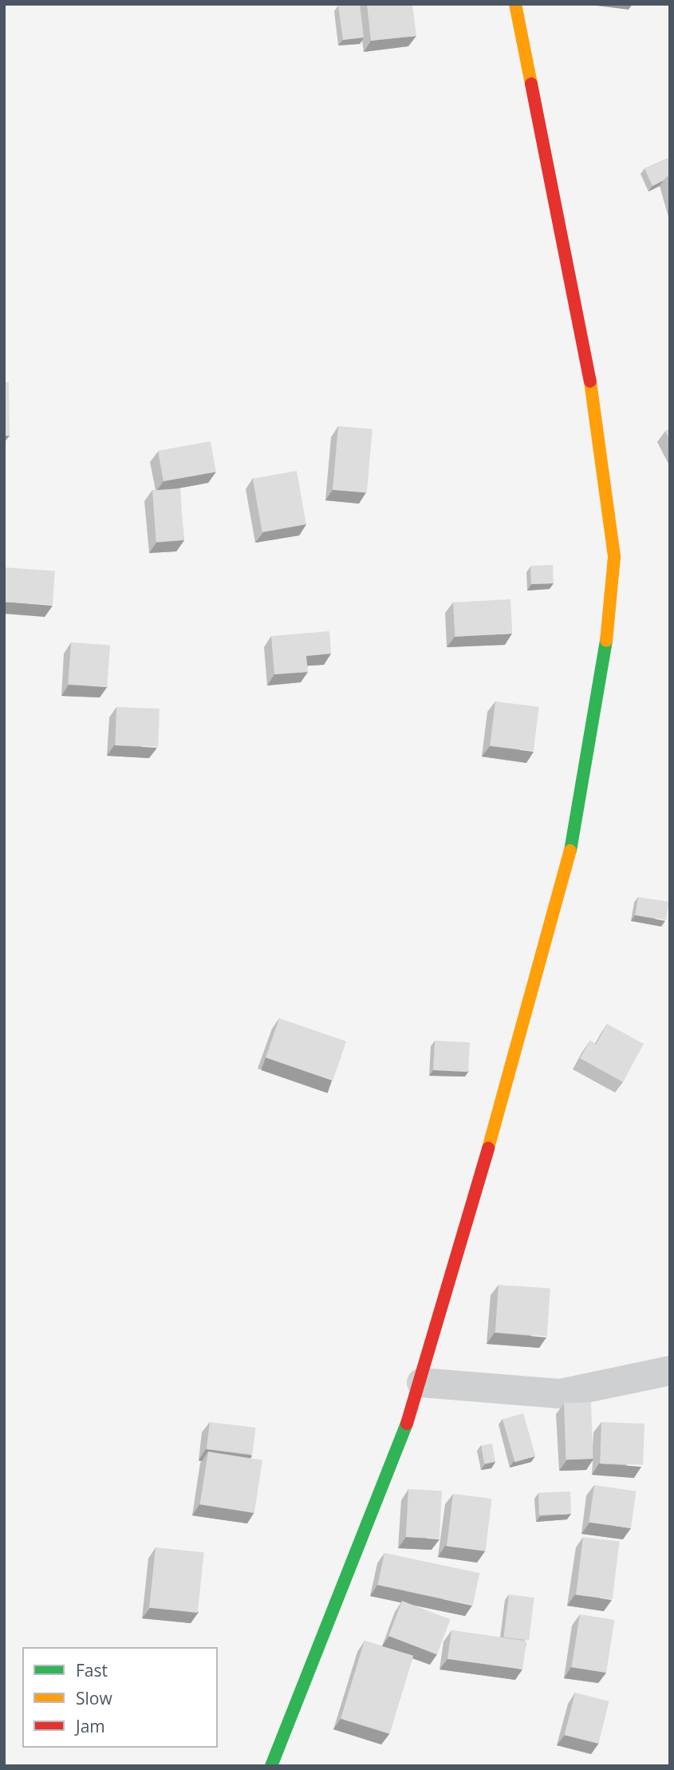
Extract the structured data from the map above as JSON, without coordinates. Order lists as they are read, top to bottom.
{
  "legend": ["Fast", "Slow", "Jam"]
}
